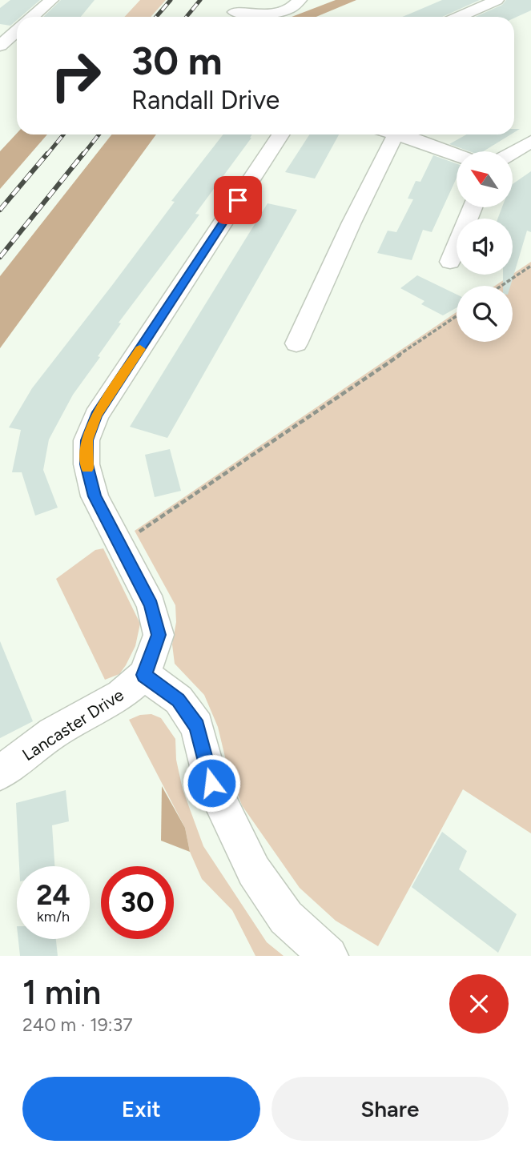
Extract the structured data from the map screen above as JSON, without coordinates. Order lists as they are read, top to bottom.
{
  "streets": {
    "street": ["Lancaster Drive"]
  },
  "north": "top left",
  "page": {
    "turn": ["30 m", "Randall Drive"],
    "speed": "24 km/h",
    "limit": "30",
    "heading": ["1 min", "240 m · 19:37"],
    "buttons": ["Exit", "Share"]
  }
}
